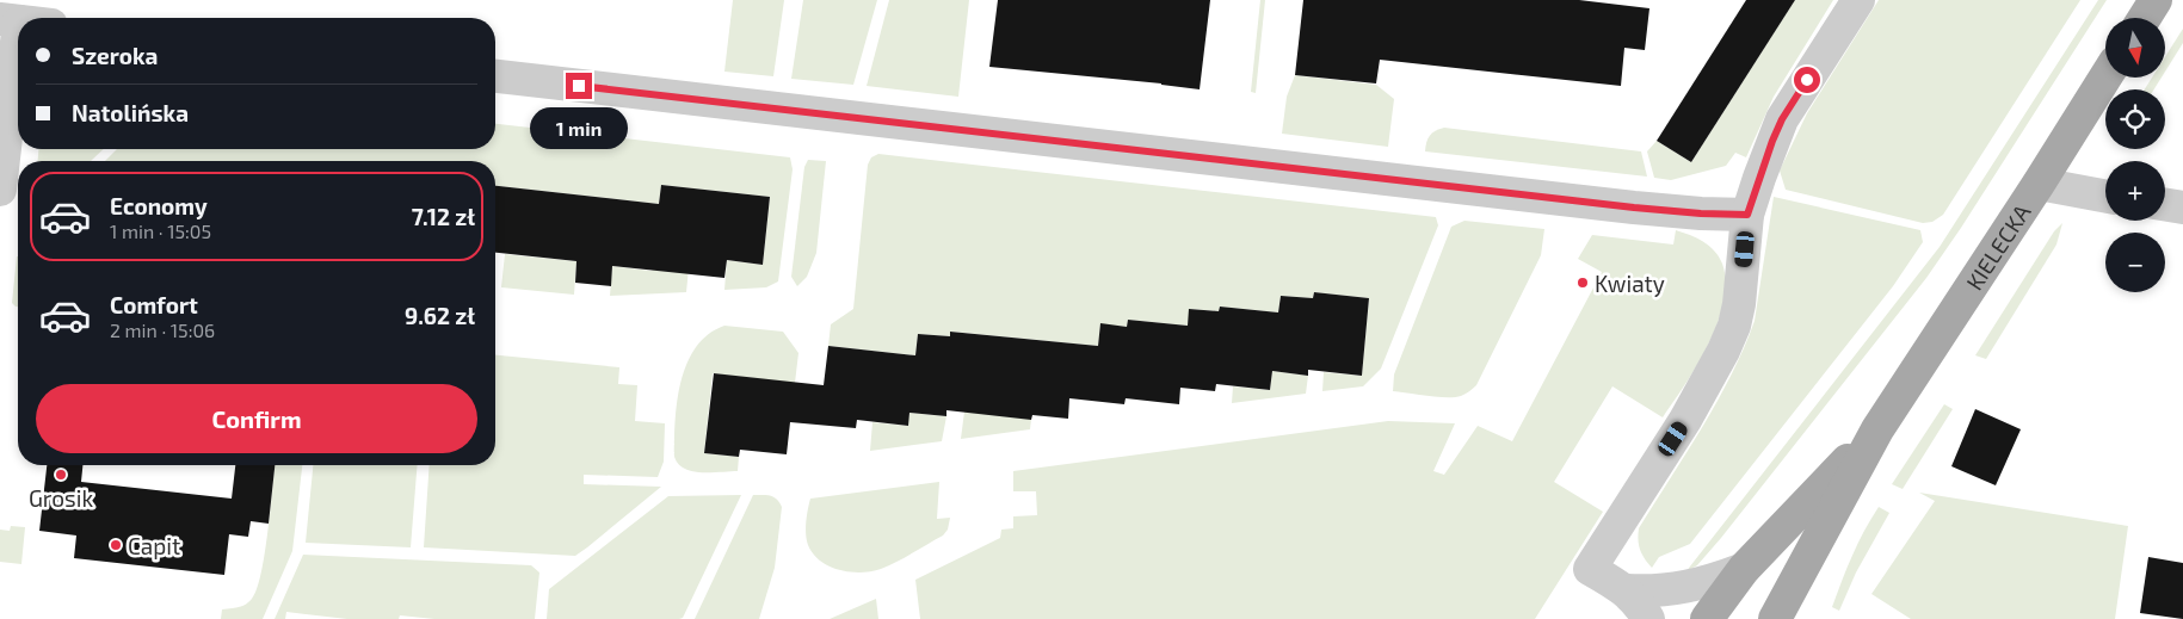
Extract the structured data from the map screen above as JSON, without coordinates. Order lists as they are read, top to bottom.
{
  "streets": {
    "main road": ["KIELECKA"]
  },
  "places": ["Kwiaty", "Grosik", "Capit"],
  "north": "bottom",
  "page": {
    "map_buttons": ["+", "−"],
    "banner": ["Szeroka", "Natolińska"],
    "bubble": "1 min",
    "list": [
      {
        "name": "Economy",
        "note": "1 min · 15:05",
        "value": "7.12 zł"
      },
      {
        "name": "Comfort",
        "note": "2 min · 15:06",
        "value": "9.62 zł"
      }
    ],
    "buttons": "Confirm"
  }
}
